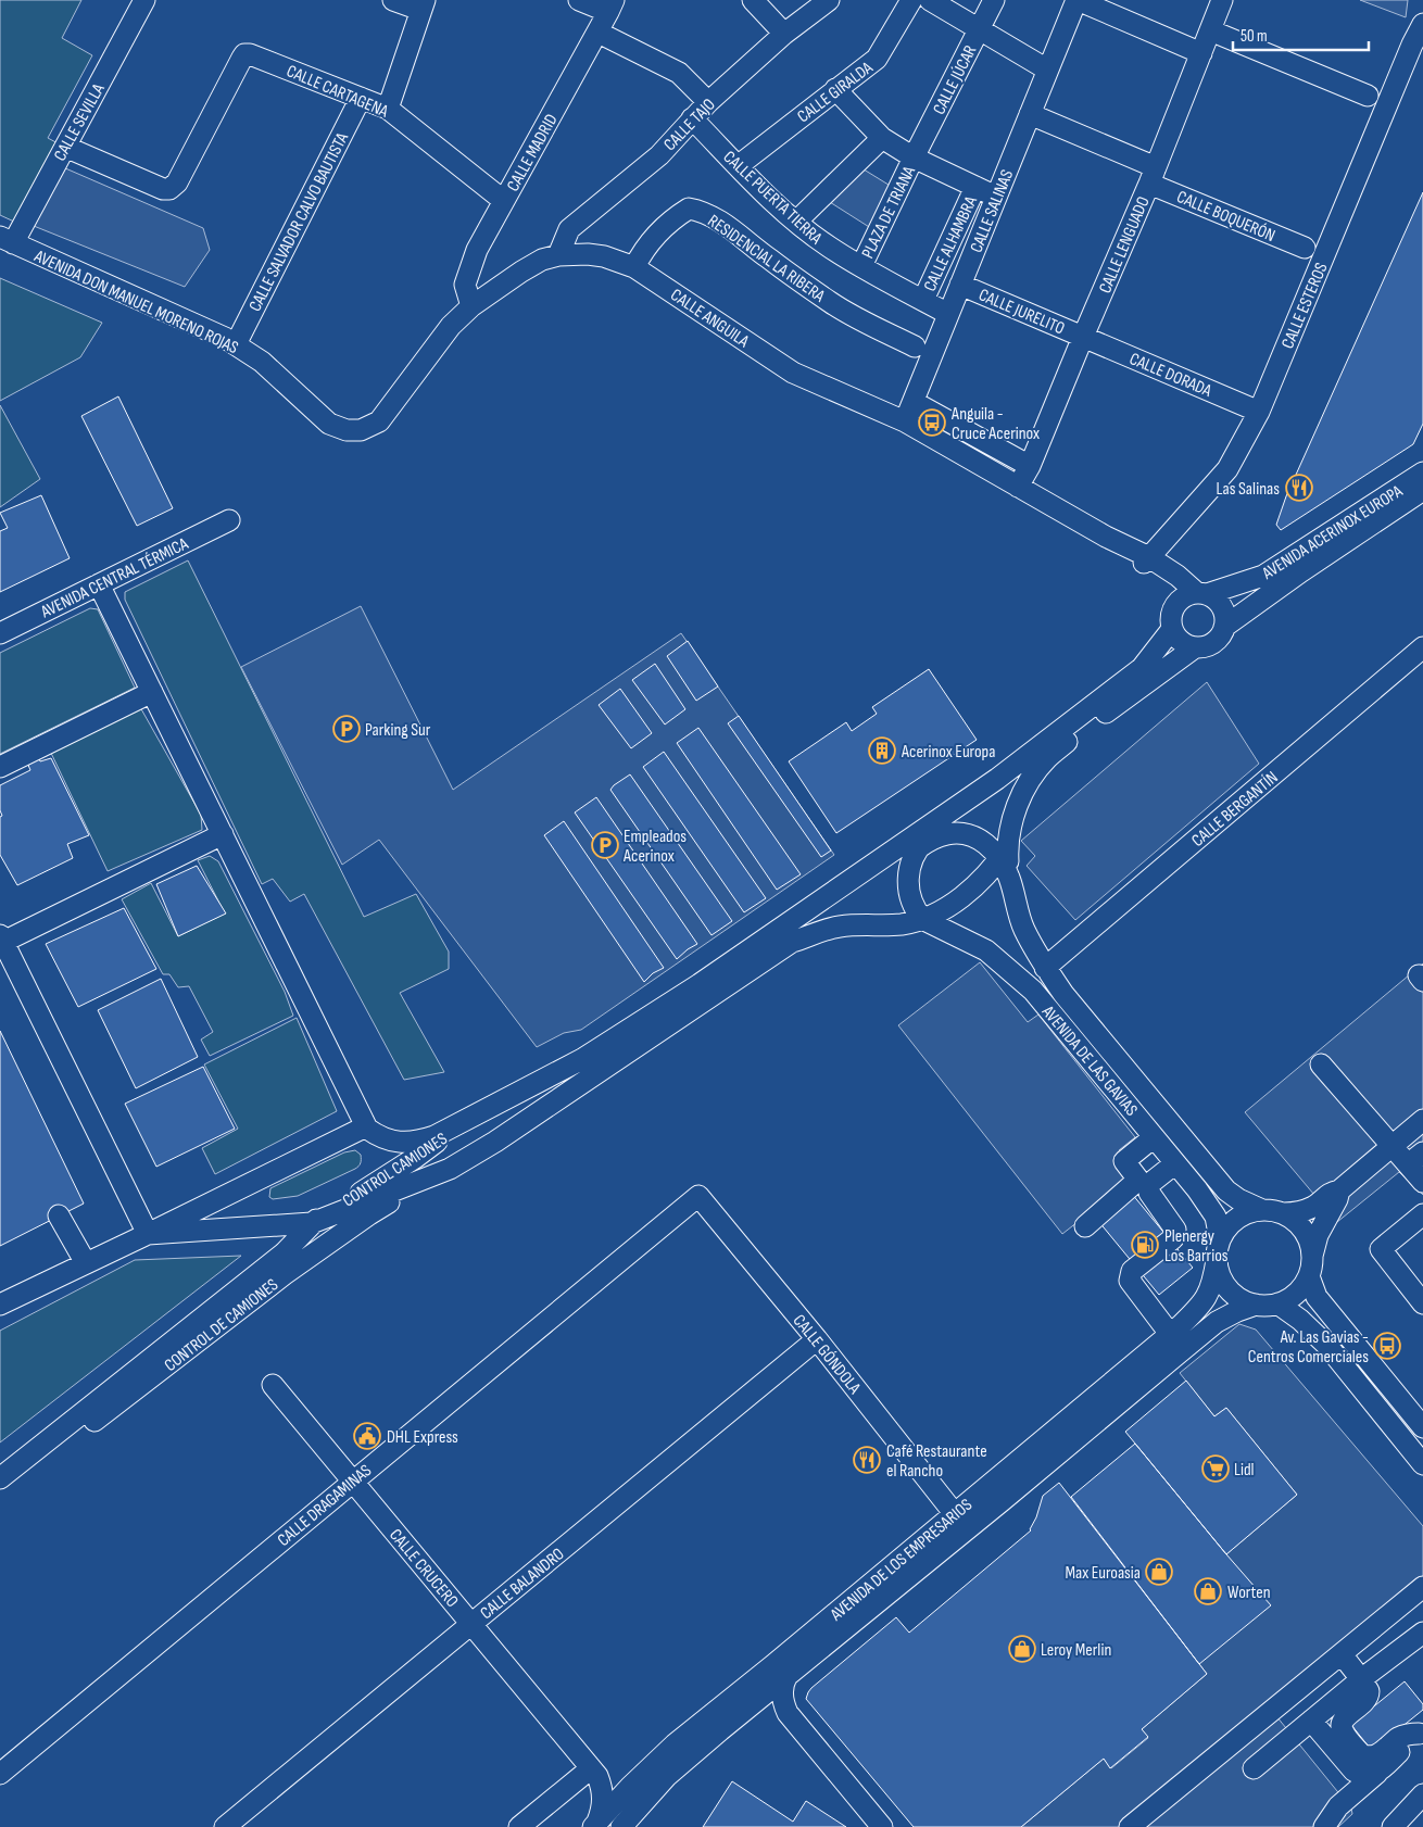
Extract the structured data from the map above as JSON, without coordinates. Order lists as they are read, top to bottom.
{
  "streets": {
    "street": [
      "CALLE JÚCAR",
      "CALLE CARTAGENA",
      "CALLE GIRALDA",
      "CALLE SEVILLA",
      "CALLE TAJO",
      "CALLE MADRID",
      "CALLE PUERTA TIERRA",
      "CALLE SALINAS",
      "PLAZA DE TRIANA",
      "CALLE BOQUERÓN",
      "CALLE SALVADOR CALVO BAUTISTA",
      "CALLE ALHAMBRA",
      "CALLE LENGUADO",
      "RESIDENCIAL LA RIBERA",
      "AVENIDA DON MANUEL MORENO ROJAS",
      "CALLE ESTEROS",
      "CALLE JURELITO",
      "CALLE ANGUILA",
      "CALLE DORADA",
      "AVENIDA ACERINOX EUROPA",
      "AVENIDA CENTRAL TÉRMICA",
      "CALLE BERGANTÍN",
      "AVENIDA DE LAS GAVIAS",
      "CONTROL CAMIONES",
      "CONTROL DE CAMIONES",
      "CALLE GÓNDOLA",
      "CALLE DRAGAMINAS",
      "AVENIDA DE LOS EMPRESARIOS",
      "CALLE CRUCERO",
      "CALLE BALANDRO"
    ]
  },
  "crossings": [
    ["CALLE JÚCAR", "PLAZA DE TRIANA"],
    ["CALLE CARTAGENA", "CALLE SEVILLA"],
    ["CALLE CARTAGENA", "CALLE MADRID"],
    ["CALLE CARTAGENA", "CALLE SALVADOR CALVO BAUTISTA"],
    ["CALLE GIRALDA", "CALLE PUERTA TIERRA"],
    ["CALLE SEVILLA", "AVENIDA DON MANUEL MORENO ROJAS"],
    ["CALLE TAJO", "CALLE PUERTA TIERRA"],
    ["CALLE TAJO", "CALLE ANGUILA"],
    ["CALLE MADRID", "CALLE ANGUILA"],
    ["CALLE PUERTA TIERRA", "CALLE SALINAS"],
    ["CALLE PUERTA TIERRA", "PLAZA DE TRIANA"],
    ["CALLE PUERTA TIERRA", "CALLE ALHAMBRA"],
    ["CALLE SALINAS", "CALLE BOQUERÓN"],
    ["CALLE SALINAS", "CALLE JURELITO"],
    ["CALLE SALINAS", "CALLE ANGUILA"],
    ["CALLE BOQUERÓN", "CALLE LENGUADO"],
    ["CALLE SALVADOR CALVO BAUTISTA", "AVENIDA DON MANUEL MORENO ROJAS"],
    ["CALLE LENGUADO", "CALLE JURELITO"],
    ["CALLE LENGUADO", "CALLE ANGUILA"],
    ["CALLE LENGUADO", "CALLE DORADA"],
    ["RESIDENCIAL LA RIBERA", "CALLE ANGUILA"],
    ["AVENIDA DON MANUEL MORENO ROJAS", "CALLE ANGUILA"],
    ["CALLE ESTEROS", "CALLE ANGUILA"],
    ["CALLE ESTEROS", "CALLE DORADA"],
    ["CALLE JURELITO", "CALLE DORADA"],
    ["CALLE ANGUILA", "AVENIDA ACERINOX EUROPA"],
    ["CALLE BERGANTÍN", "AVENIDA DE LAS GAVIAS"],
    ["AVENIDA DE LAS GAVIAS", "AVENIDA DE LOS EMPRESARIOS"],
    ["CALLE GÓNDOLA", "CALLE DRAGAMINAS"],
    ["CALLE GÓNDOLA", "AVENIDA DE LOS EMPRESARIOS"],
    ["CALLE GÓNDOLA", "CALLE BALANDRO"],
    ["CALLE DRAGAMINAS", "CALLE CRUCERO"],
    ["AVENIDA DE LOS EMPRESARIOS", "CALLE CRUCERO"],
    ["CALLE CRUCERO", "CALLE BALANDRO"]
  ],
  "places": {
    "bus stop": ["Anguila - Cruce Acerinox", "Av. Las Gavias - Centros Comerciales"],
    "restaurant": ["Las Salinas", "Café Restaurante el Rancho"],
    "parking": ["Parking Sur", "Empleados Acerinox"],
    "building": ["Acerinox Europa"],
    "fuel station": ["Plenergy Los Barrios"],
    "public building": ["DHL Express"],
    "supermarket": ["Lidl"],
    "shop": ["Max Euroasia", "Worten", "Leroy Merlin"]
  },
  "scale_bar": "50 m"
}
